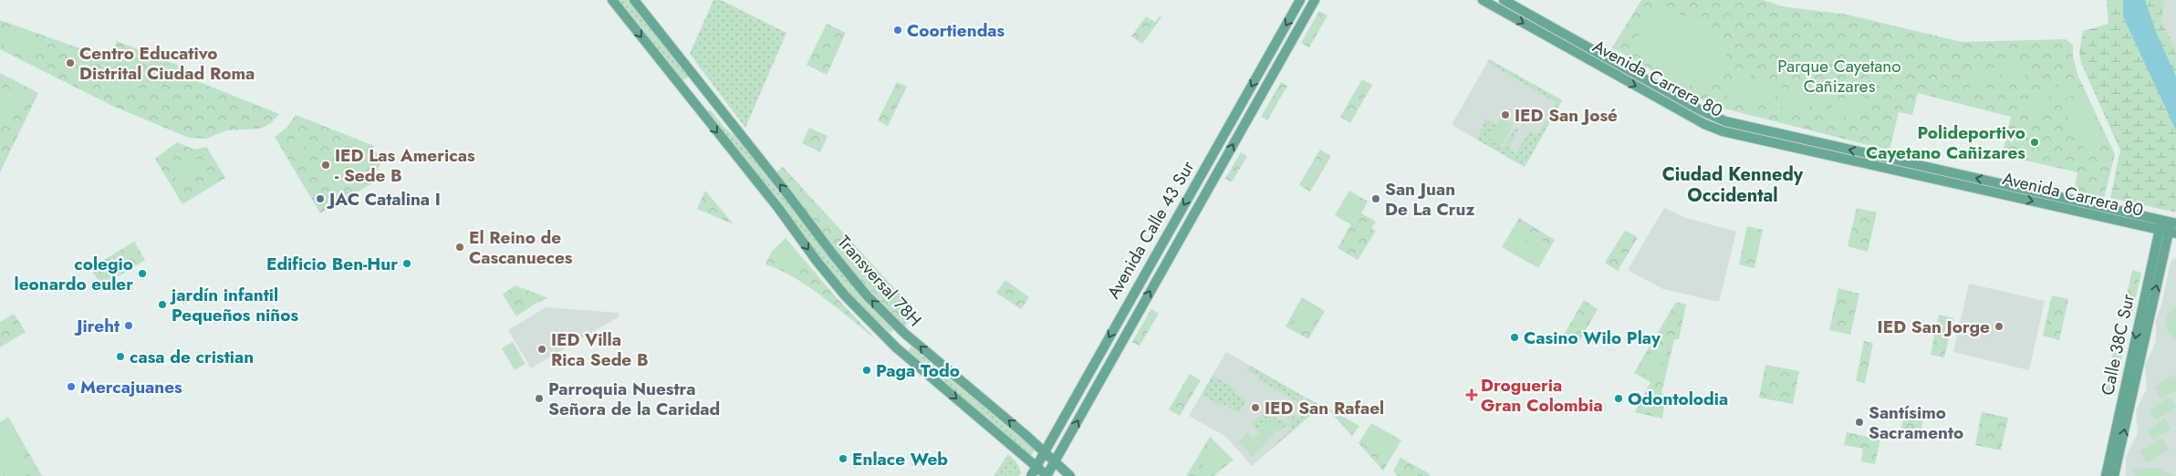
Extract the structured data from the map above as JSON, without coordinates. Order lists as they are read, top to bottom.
{
  "streets": {
    "main road": [
      "Avenida Carrera 80",
      "Avenida Calle 43 Sur",
      "Transversal 78H",
      "Calle 38C Sur"
    ]
  },
  "crossings": [
    ["Avenida Carrera 80", "Calle 38C Sur"],
    ["Avenida Calle 43 Sur", "Transversal 78H"]
  ],
  "districts": ["Ciudad Kennedy Occidental"],
  "parks": ["Parque Cayetano Cañizares"],
  "places": {
    "other": [
      "Coortiendas",
      "Centro Educativo Distrital Ciudad Roma",
      "IED San José",
      "Polideportivo Cayetano Cañizares",
      "IED Las Americas - Sede B",
      "JAC Catalina I",
      "San Juan De La Cruz",
      "El Reino de Cascanueces",
      "Edificio Ben-Hur",
      "colegio leonardo euler",
      "jardín infantil Pequeños niños",
      "Jireht",
      "IED San Jorge",
      "Casino Wilo Play",
      "IED Villa Rica Sede B",
      "casa de cristian",
      "Paga Todo",
      "Mercajuanes",
      "Parroquia Nuestra Señora de la Caridad",
      "Odontolodia",
      "IED San Rafael",
      "Santísimo Sacramento",
      "Enlace Web"
    ],
    "health": ["Drogueria Gran Colombia"]
  }
}
